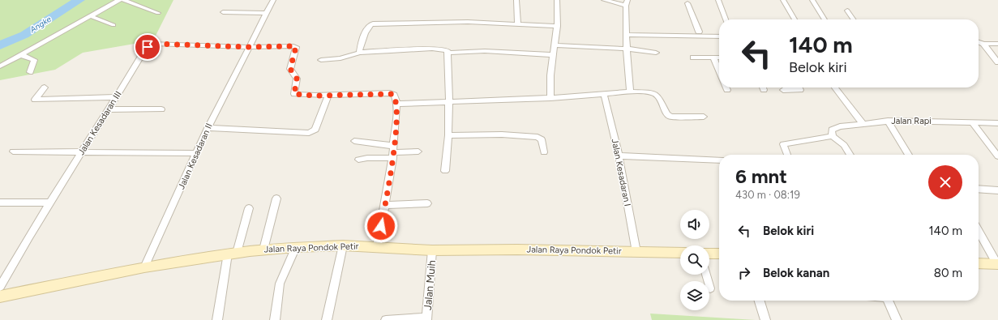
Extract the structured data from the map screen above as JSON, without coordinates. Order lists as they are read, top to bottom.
{
  "streets": {
    "main road": ["Jalan Raya Pondok Petir"],
    "street": [
      "Jalan Rapi",
      "Jalan Kesadaran III",
      "Jalan Kesadaran II",
      "Jalan Kesadaran I",
      "Jalan Muih"
    ]
  },
  "crossings": [
    ["Jalan Kesadaran III", "Jalan Kesadaran II"],
    ["Jalan Kesadaran II", "Jalan Raya Pondok Petir"],
    ["Jalan Kesadaran I", "Jalan Raya Pondok Petir"],
    ["Jalan Raya Pondok Petir", "Jalan Muih"]
  ],
  "water": ["Angke"],
  "page": {
    "turn": ["140 m", "Belok kiri"],
    "heading": ["6 mnt", "430 m · 08:19"],
    "list": [
      {
        "name": "Belok kiri",
        "value": "140 m"
      },
      {
        "name": "Belok kanan",
        "value": "80 m"
      }
    ]
  }
}
